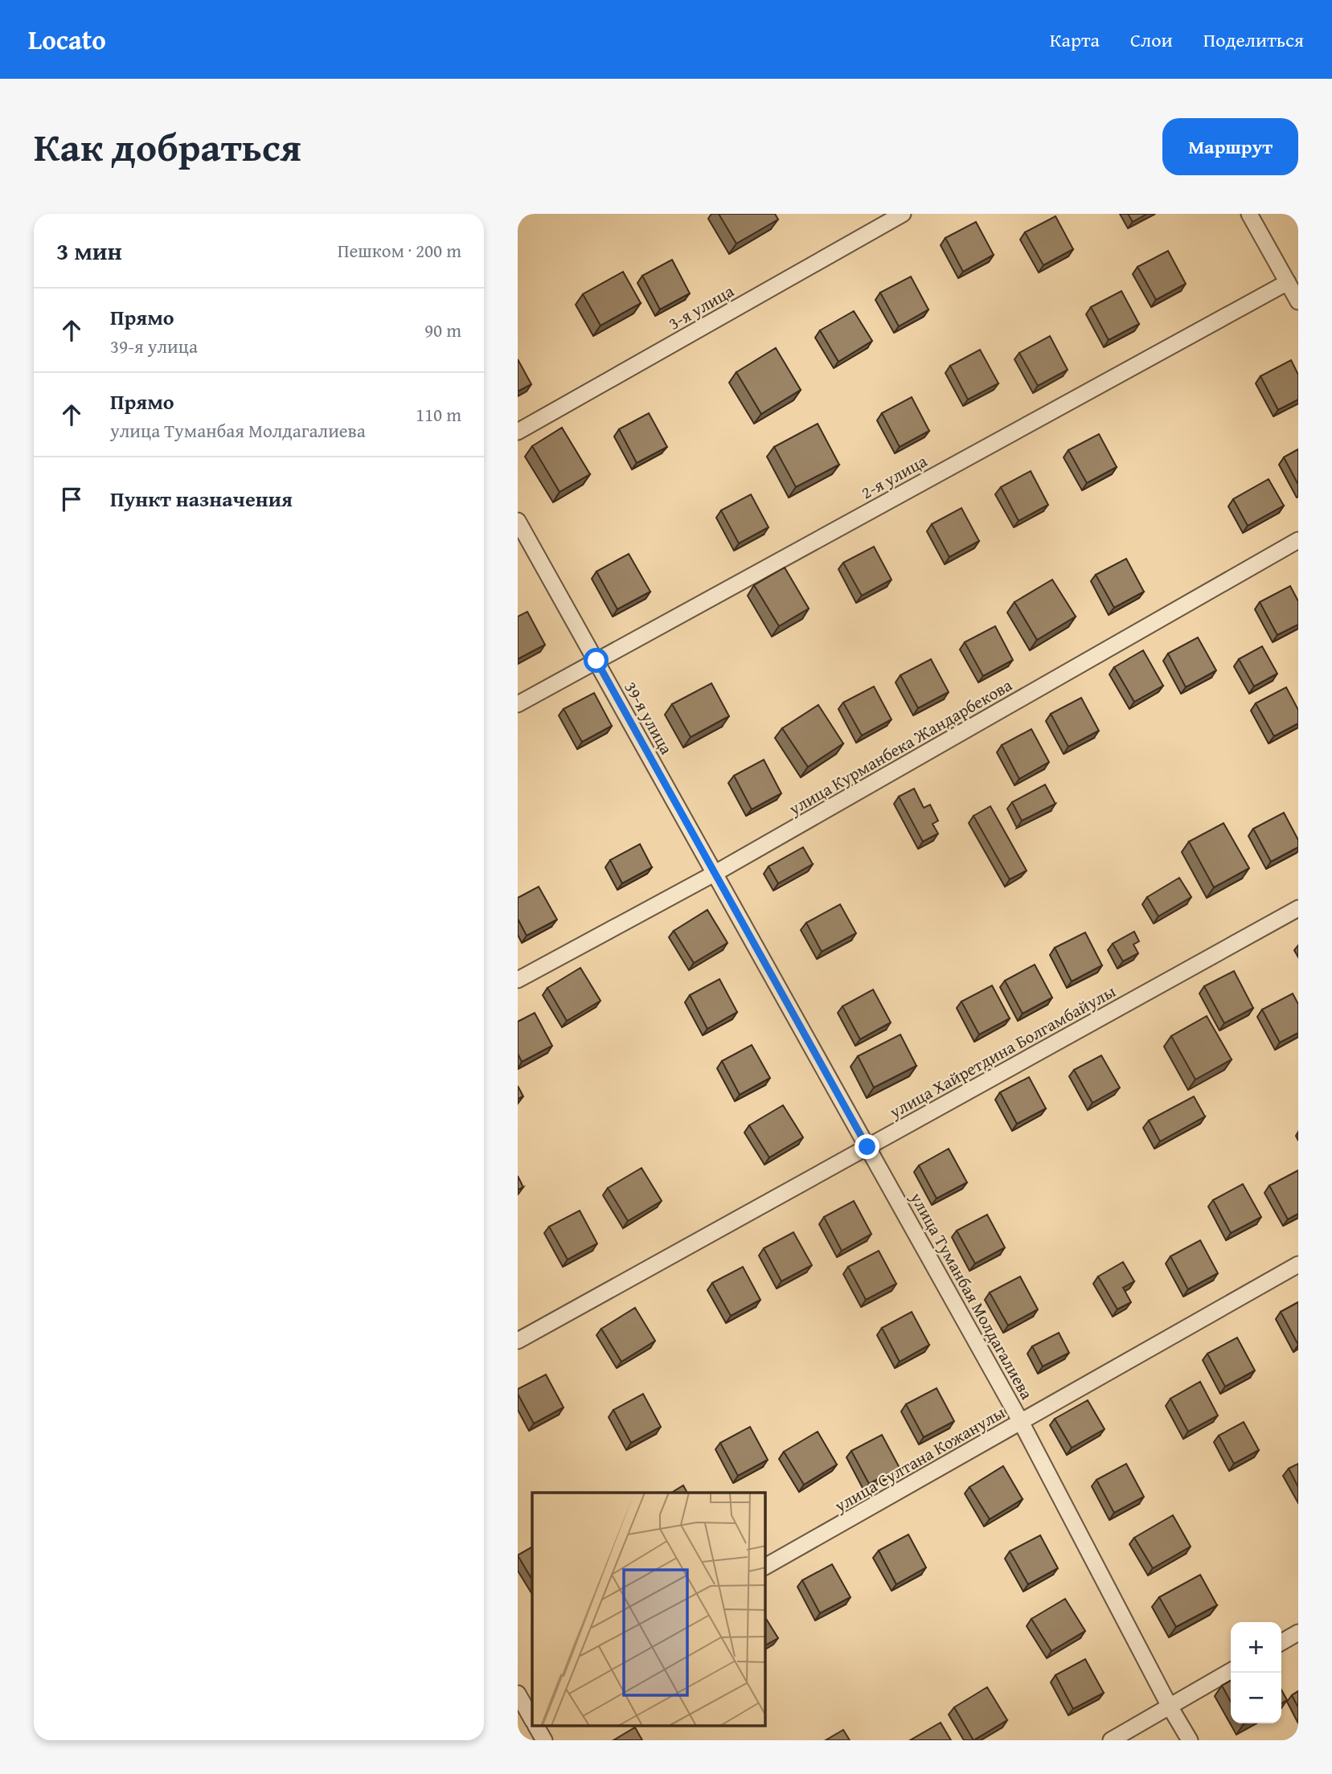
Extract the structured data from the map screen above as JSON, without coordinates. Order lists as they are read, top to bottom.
{
  "streets": {
    "street": [
      "3-я улица",
      "2-я улица",
      "39-я улица",
      "улица Курманбека Жандарбекова",
      "улица Хайретдина Болгамбайулы",
      "улица Туманбая Молдагалиева",
      "улица Султана Кожанулы"
    ]
  },
  "crossings": [
    ["2-я улица", "39-я улица"],
    ["39-я улица", "улица Курманбека Жандарбекова"],
    ["39-я улица", "улица Туманбая Молдагалиева"],
    ["улица Курманбека Жандарбекова", "улица Туманбая Молдагалиева"],
    ["улица Хайретдина Болгамбайулы", "улица Туманбая Молдагалиева"],
    ["улица Туманбая Молдагалиева", "улица Султана Кожанулы"]
  ],
  "page": {
    "header": "Locato",
    "nav": ["Карта", "Слои", "Поделиться"],
    "title": "Как добраться",
    "buttons": "Маршрут",
    "heading": ["3 мин", "Пешком · 200 m"],
    "list": [
      ["Прямо", "39-я улица", "90 m"],
      ["Прямо", "улица Туманбая Молдагалиева", "110 m"],
      "Пункт назначения"
    ],
    "map_buttons": ["+", "−"]
  }
}
